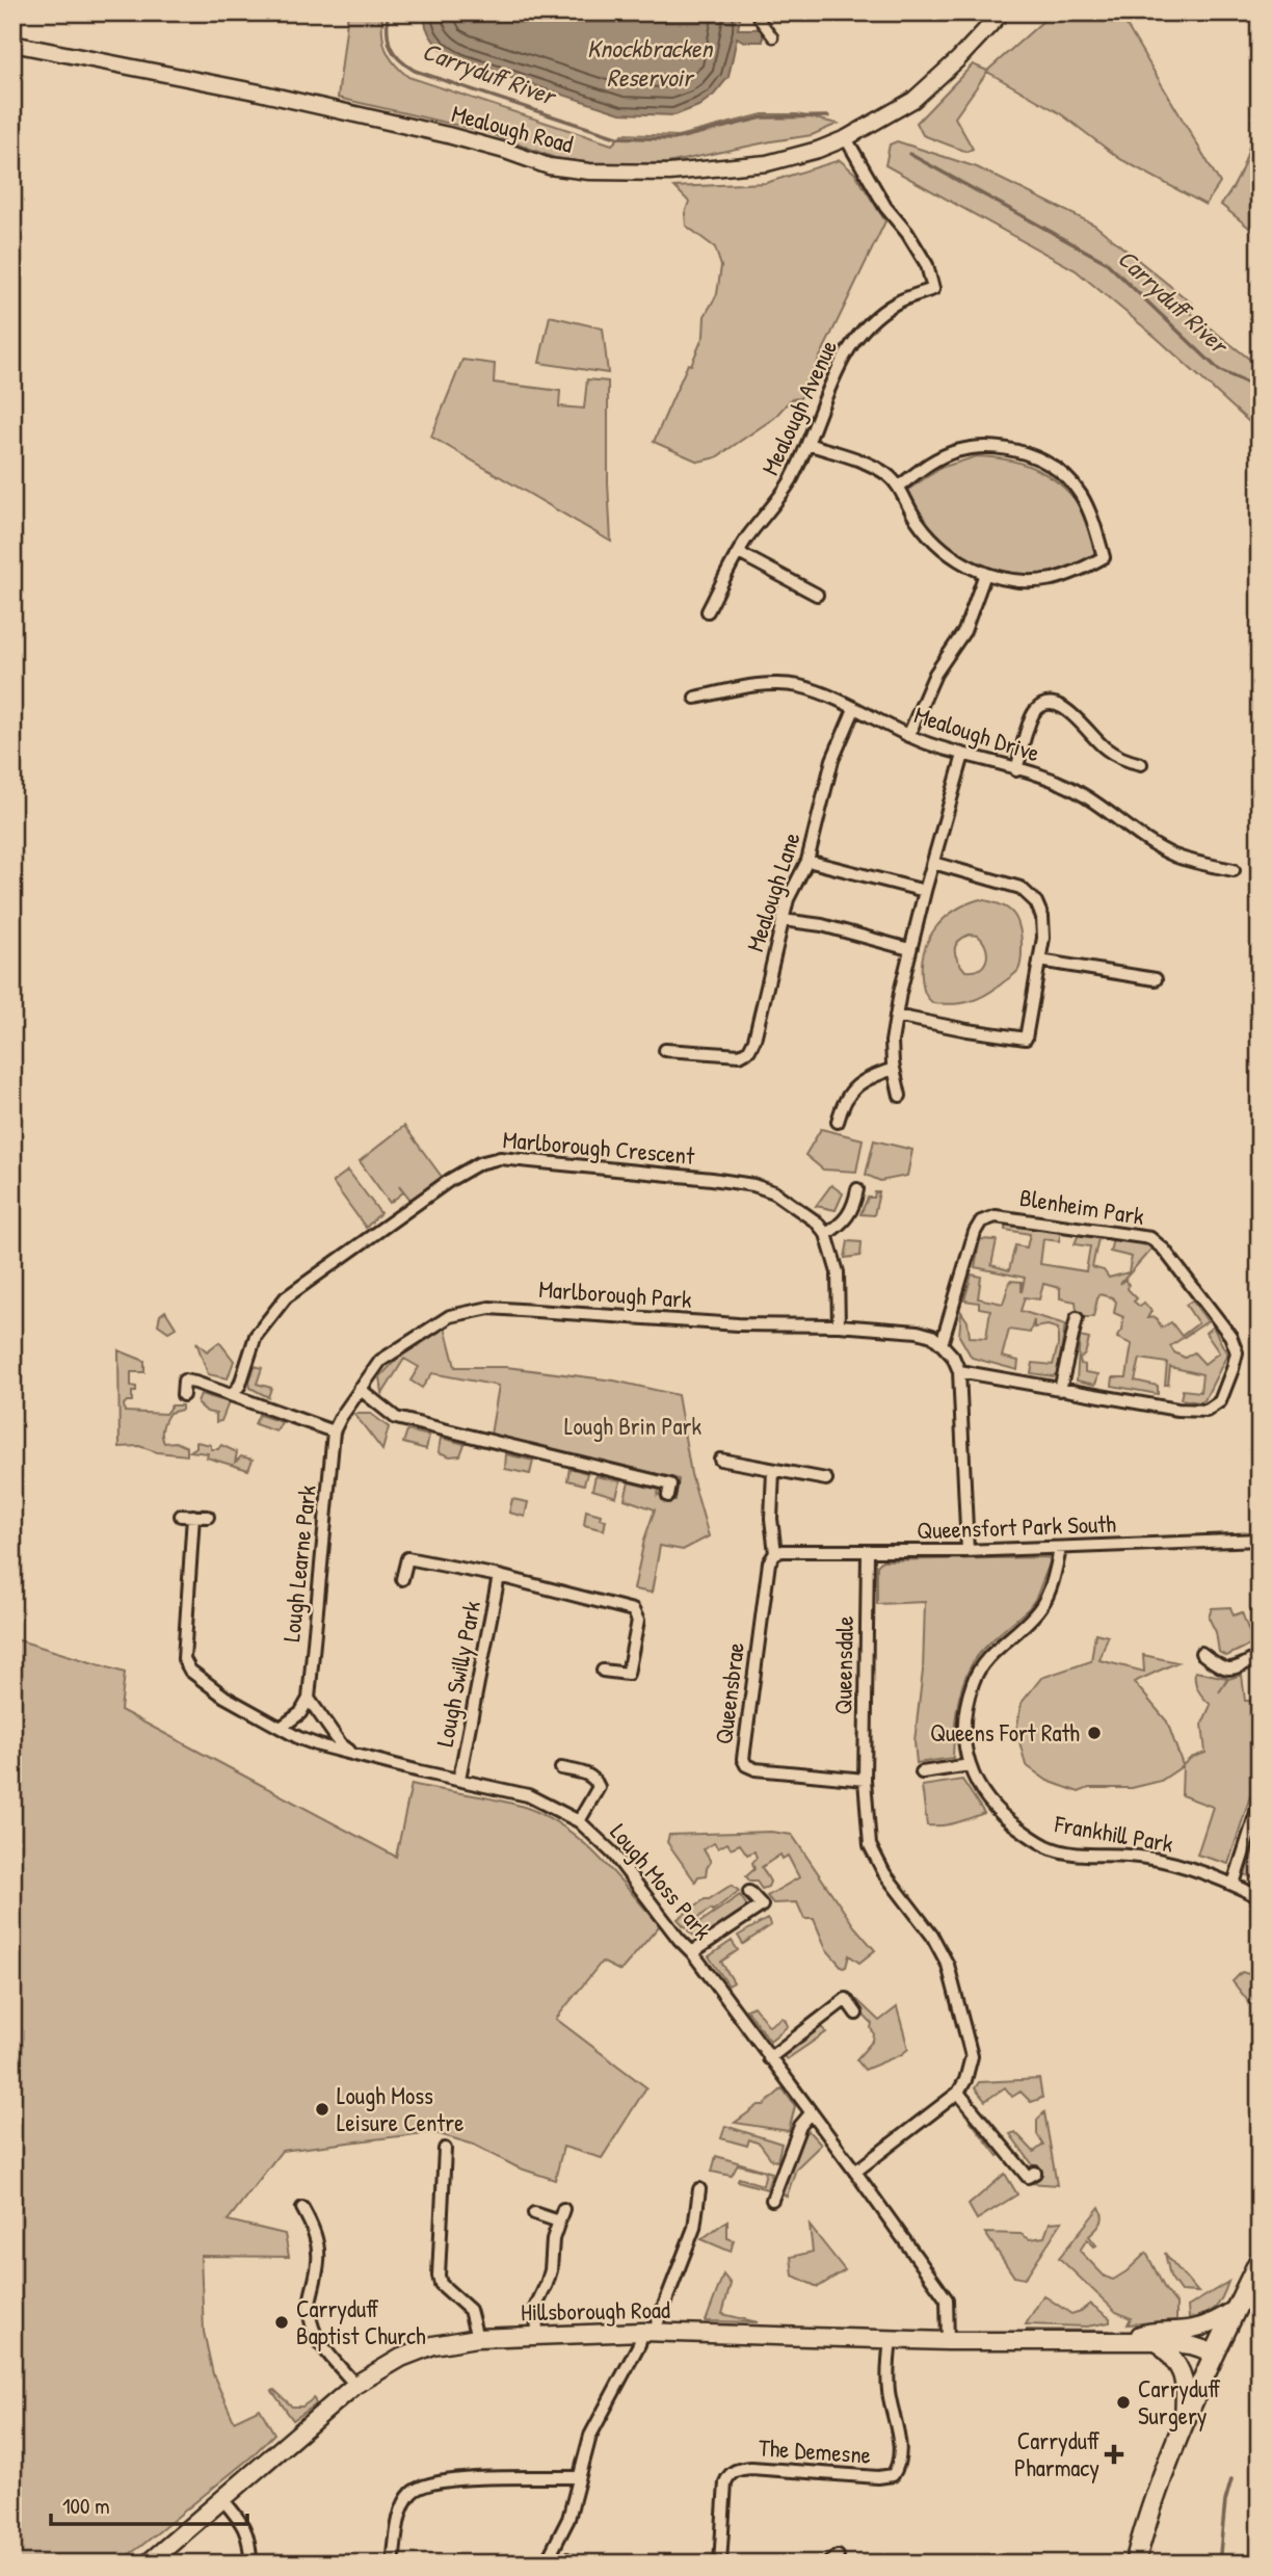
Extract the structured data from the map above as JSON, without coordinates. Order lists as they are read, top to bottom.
{
  "streets": {
    "main road": ["Hillsborough Road"],
    "street": [
      "Mealough Road",
      "Mealough Avenue",
      "Mealough Drive",
      "Mealough Lane",
      "Marlborough Crescent",
      "Blenheim Park",
      "Marlborough Park",
      "Queensfort Park South",
      "Lough Learne Park",
      "Queensdale",
      "Lough Swilly Park",
      "Queensbrae",
      "Frankhill Park",
      "Lough Moss Park",
      "The Demesne"
    ]
  },
  "crossings": [
    ["Mealough Road", "Mealough Avenue"],
    ["Mealough Drive", "Mealough Lane"],
    ["Blenheim Park", "Marlborough Park"],
    ["Marlborough Park", "Lough Learne Park"],
    ["Queensfort Park South", "Queensdale"],
    ["Queensfort Park South", "Queensbrae"],
    ["Queensfort Park South", "Frankhill Park"],
    ["Queensdale", "Queensbrae"],
    ["Lough Swilly Park", "Lough Moss Park"],
    ["Lough Moss Park", "Hillsborough Road"],
    ["Hillsborough Road", "The Demesne"]
  ],
  "water": ["Knockbracken Reservoir", "Carryduff River"],
  "parks": ["Lough Brin Park"],
  "places": {
    "other": [
      "Queens Fort Rath",
      "Lough Moss Leisure Centre",
      "Carryduff Baptist Church",
      "Carryduff Surgery"
    ],
    "health": ["Carryduff Pharmacy"]
  },
  "scale_bar": "100 m"
}
